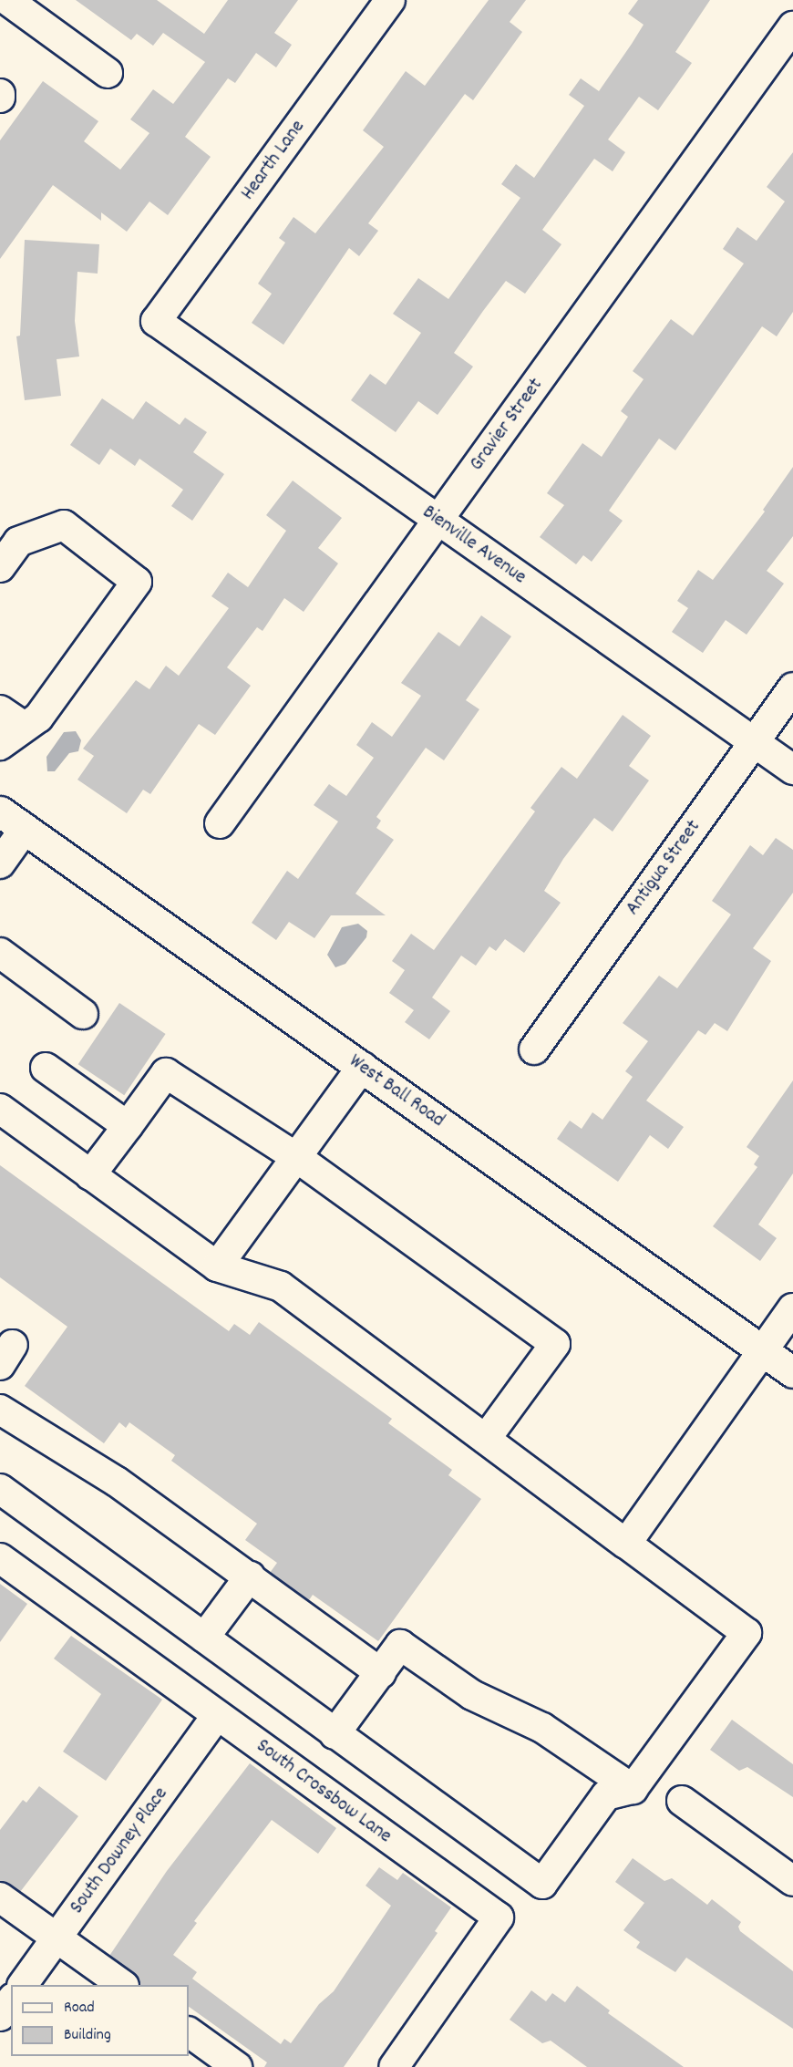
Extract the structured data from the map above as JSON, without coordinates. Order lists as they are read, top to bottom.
{
  "streets": {
    "main road": ["West Ball Road"],
    "street": [
      "Hearth Lane",
      "Gravier Street",
      "Bienville Avenue",
      "Antigua Street",
      "South Crossbow Lane",
      "South Downey Place"
    ]
  },
  "crossings": [
    ["Hearth Lane", "Bienville Avenue"],
    ["Gravier Street", "Bienville Avenue"],
    ["Bienville Avenue", "Antigua Street"],
    ["South Crossbow Lane", "South Downey Place"]
  ],
  "legend": ["Road", "Building"]
}
